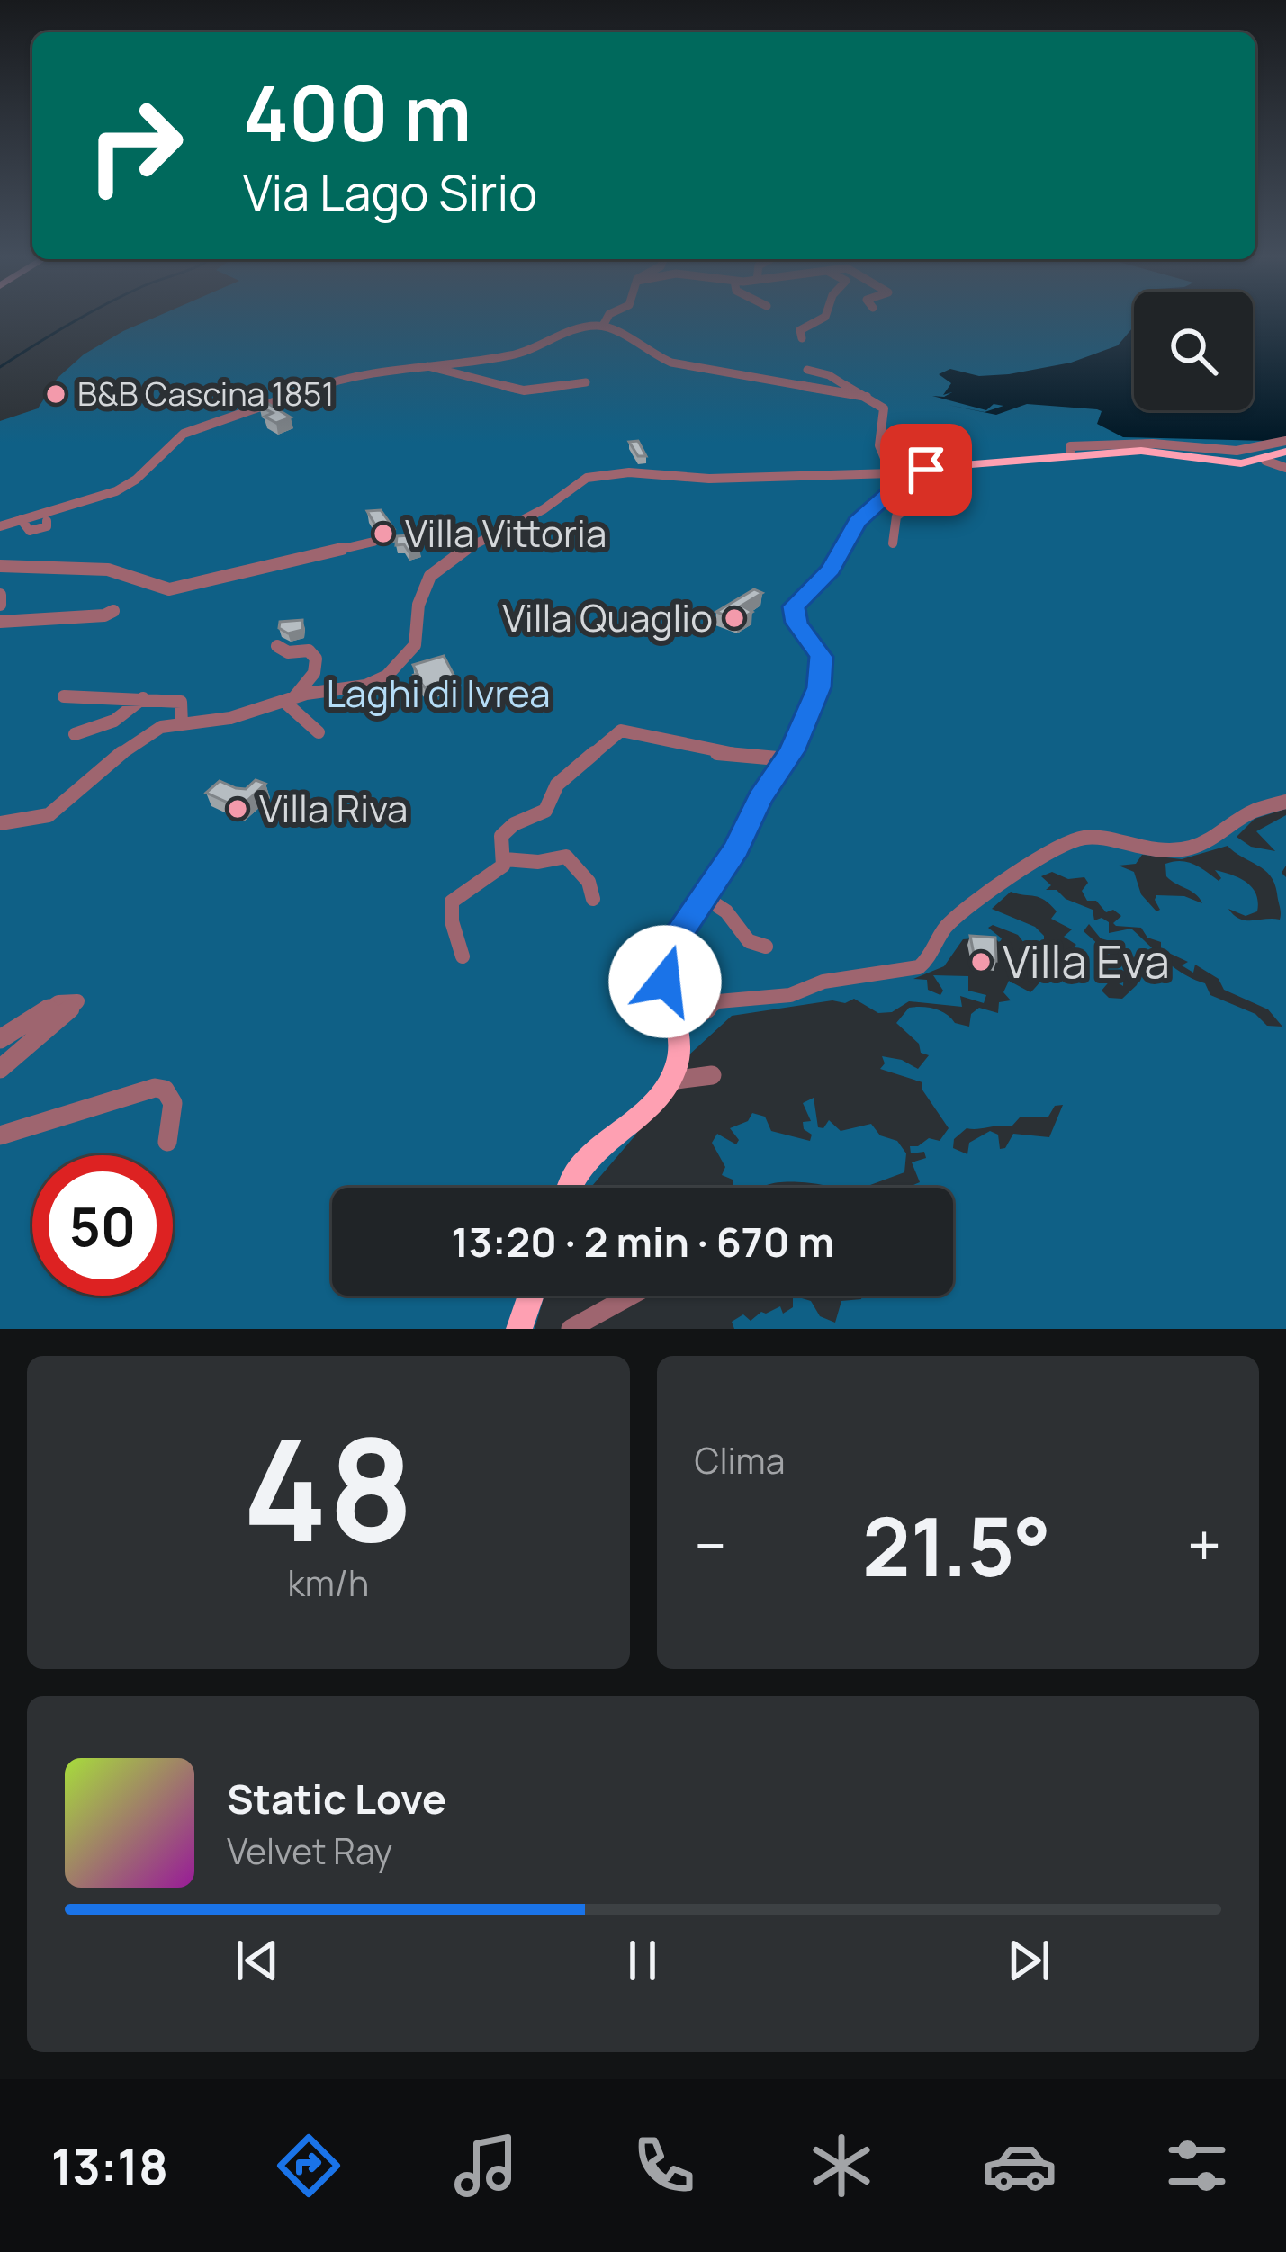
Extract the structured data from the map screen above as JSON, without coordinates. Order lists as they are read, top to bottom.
{
  "parks": ["Laghi di Ivrea"],
  "places": [
    "B&B Cascina 1851",
    "Villa Vittoria",
    "Villa Quaglio",
    "Villa Riva",
    "Villa Eva"
  ],
  "page": {
    "turn": ["400 m", "Via Lago Sirio"],
    "limit": "50",
    "trip": "13:20 · 2 min · 670 m",
    "tile": [
      ["48", "km/h"],
      "Clima"
    ],
    "heat": ["−", "21.5°", "+"],
    "song": ["Static Love", "Velvet Ray"],
    "tabs": "13:18"
  }
}
